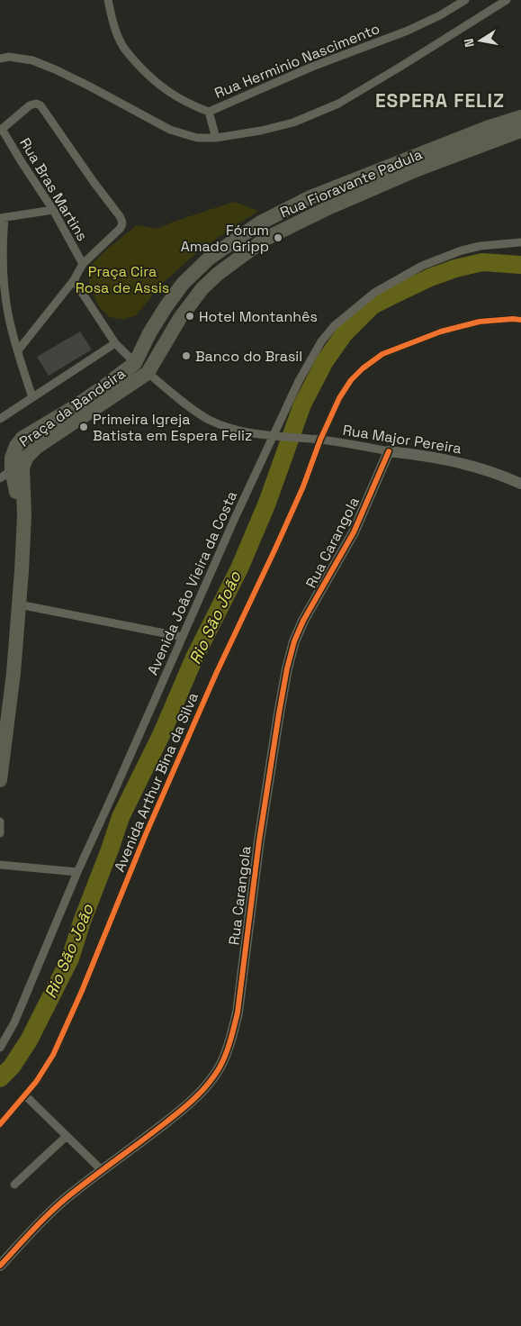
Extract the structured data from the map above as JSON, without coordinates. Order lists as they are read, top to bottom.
{
  "streets": {
    "highway": ["Rua Fioravante Padula", "Praça da Bandeira"],
    "street": [
      "Rua Herminio Nascimento",
      "Rua Bras Martins",
      "Rua Major Pereira",
      "Rua Carangola",
      "Avenida João Vieira da Costa",
      "Avenida Arthur Bina da Silva"
    ]
  },
  "crossings": [
    ["Rua Fioravante Padula", "Praça da Bandeira"],
    ["Rua Fioravante Padula", "Rua Major Pereira"],
    ["Praça da Bandeira", "Rua Major Pereira"],
    ["Rua Major Pereira", "Rua Carangola"],
    ["Rua Major Pereira", "Avenida João Vieira da Costa"],
    ["Rua Major Pereira", "Avenida Arthur Bina da Silva"]
  ],
  "districts": ["ESPERA FELIZ"],
  "water": ["Rio São João"],
  "parks": ["Praça Cira Rosa de Assis"],
  "places": [
    "Fórum Amado Gripp",
    "Hotel Montanhês",
    "Banco do Brasil",
    "Primeira Igreja Batista em Espera Feliz"
  ],
  "north": "left"
}
